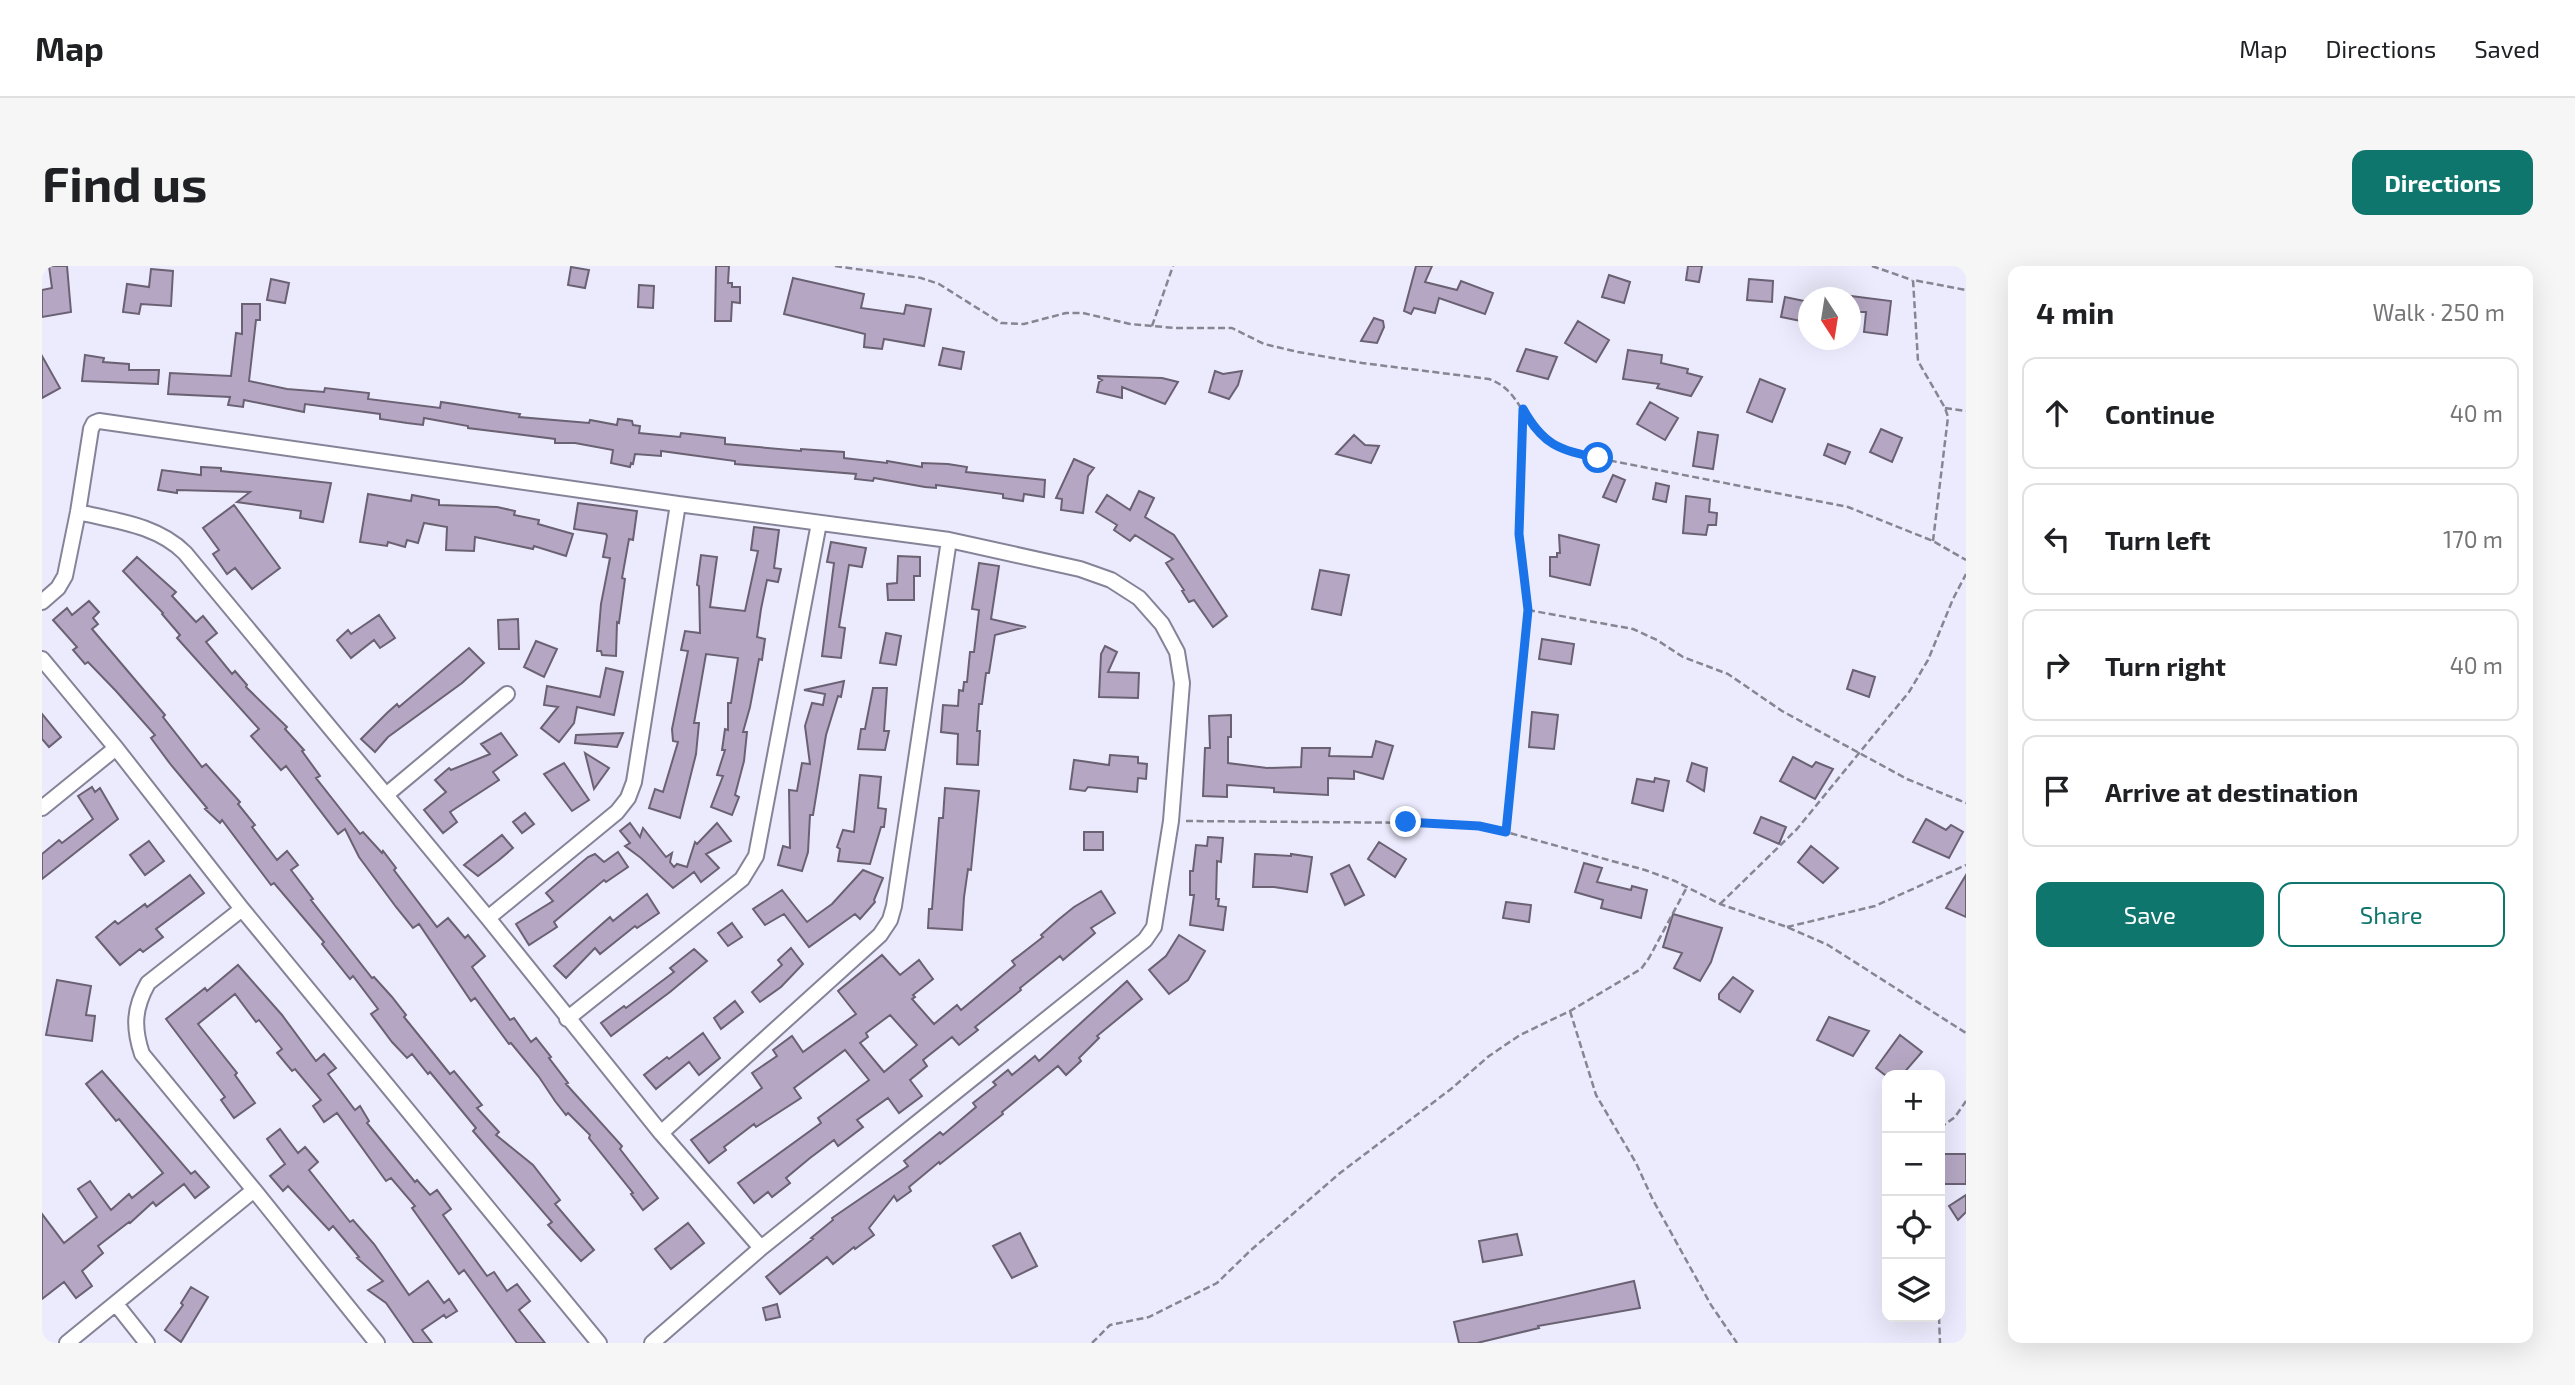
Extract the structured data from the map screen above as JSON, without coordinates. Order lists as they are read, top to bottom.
{
  "north": "bottom",
  "page": {
    "header": "Map",
    "nav": ["Map", "Directions", "Saved"],
    "buttons": [
      "Directions",
      ["Save", "Share"]
    ],
    "title": "Find us",
    "heading": ["4 min", "Walk · 250 m"],
    "list": [
      ["Continue", "40 m"],
      ["Turn left", "170 m"],
      ["Turn right", "40 m"],
      "Arrive at destination"
    ],
    "map_buttons": ["+", "−"]
  }
}
